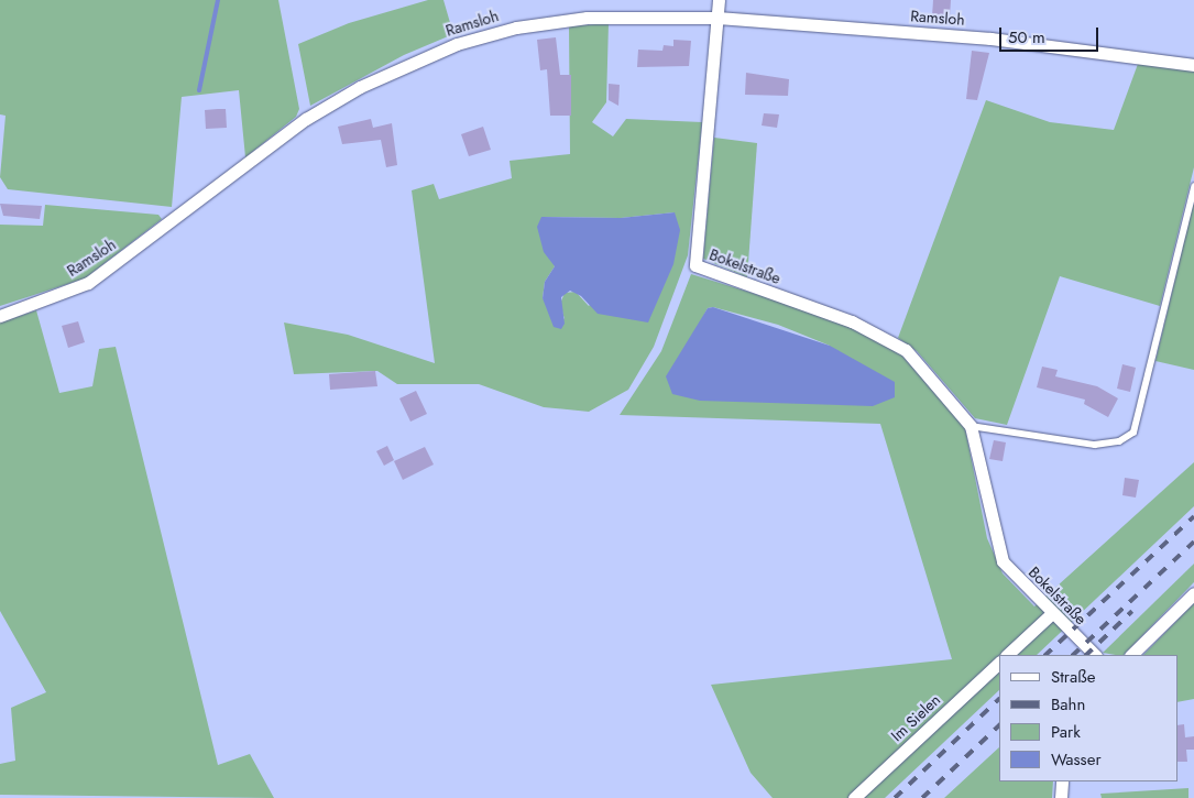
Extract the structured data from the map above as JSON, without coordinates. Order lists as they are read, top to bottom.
{
  "streets": {
    "street": ["Ramsloh", "Bokelstraße", "Im Sielen"]
  },
  "crossings": [
    ["Ramsloh", "Bokelstraße"]
  ],
  "legend": [
    "Straße",
    "Bahn",
    "Park",
    "Wasser"
  ],
  "scale_bar": "50 m"
}
